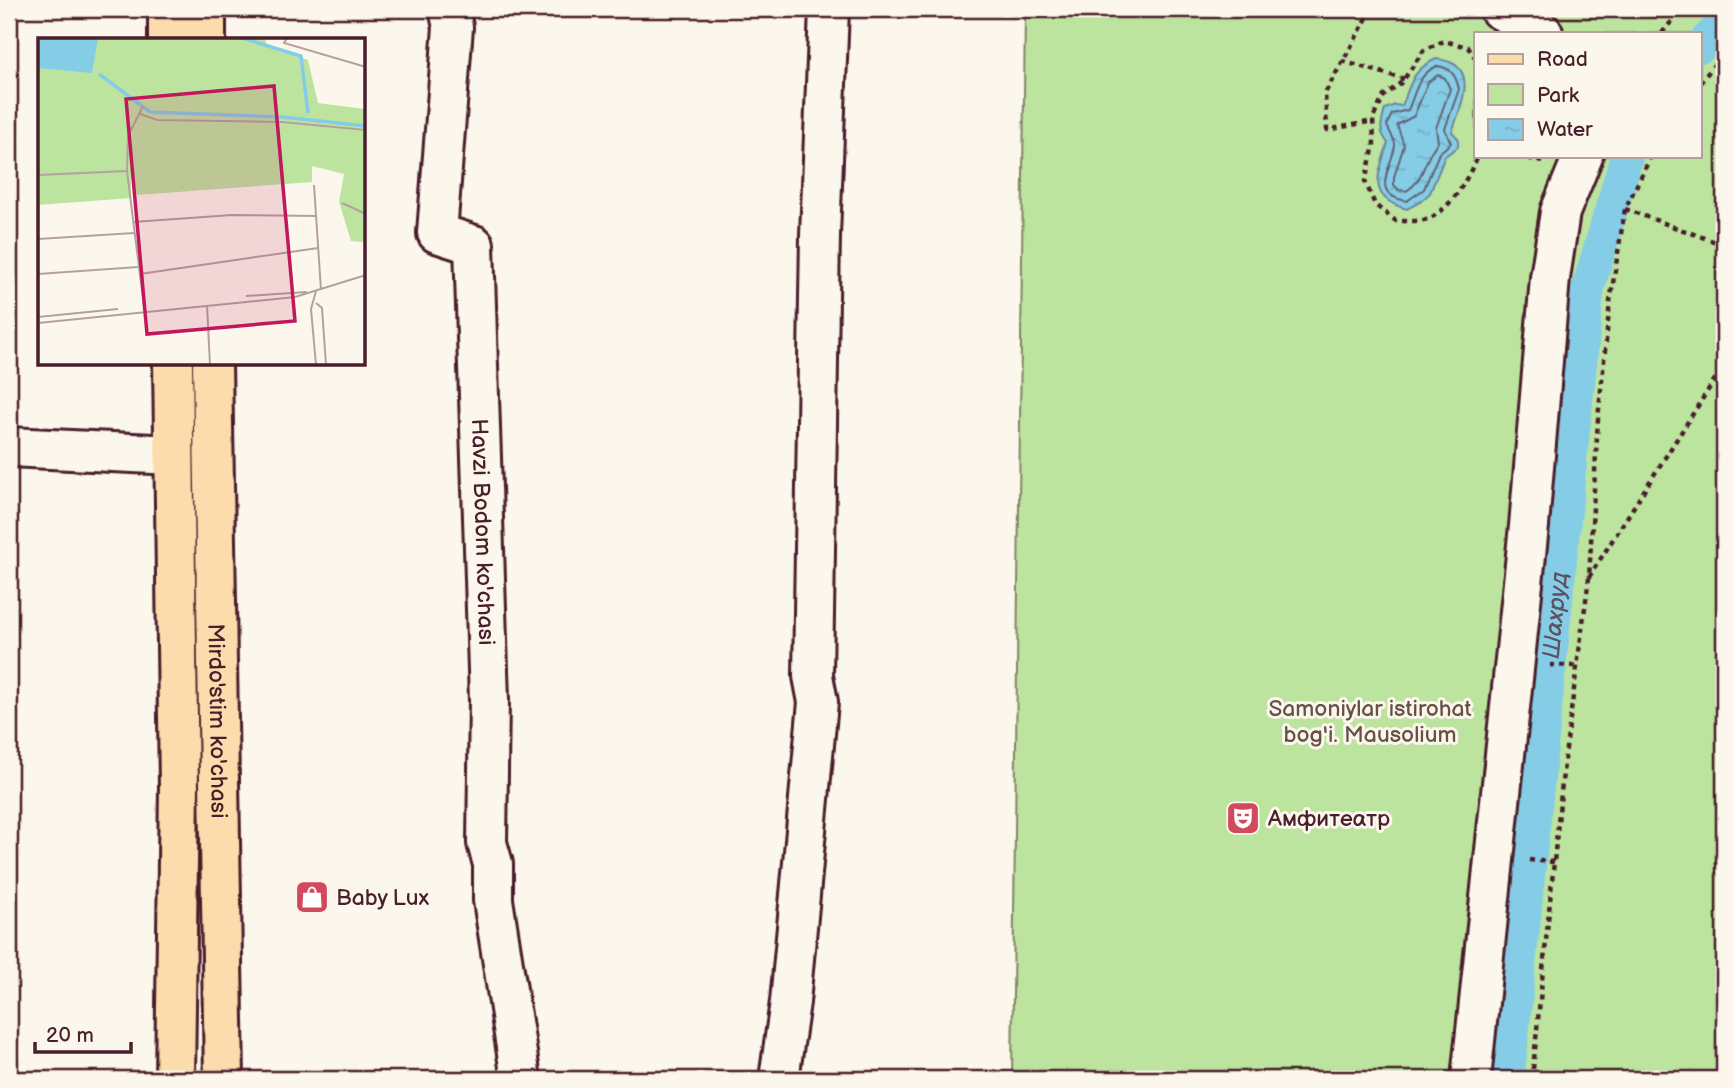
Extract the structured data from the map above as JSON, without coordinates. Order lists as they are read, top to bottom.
{
  "streets": {
    "main road": ["Mirdo'stim ko'chasi"],
    "street": ["Havzi Bodom ko'chasi"]
  },
  "water": ["Шахруд"],
  "parks": ["Samoniylar istirohat bog'i. Mausolium"],
  "places": {
    "theatre": ["Амфитеатр"],
    "shop": ["Baby Lux"]
  },
  "legend": ["Road", "Park", "Water"],
  "scale_bar": "20 m"
}
